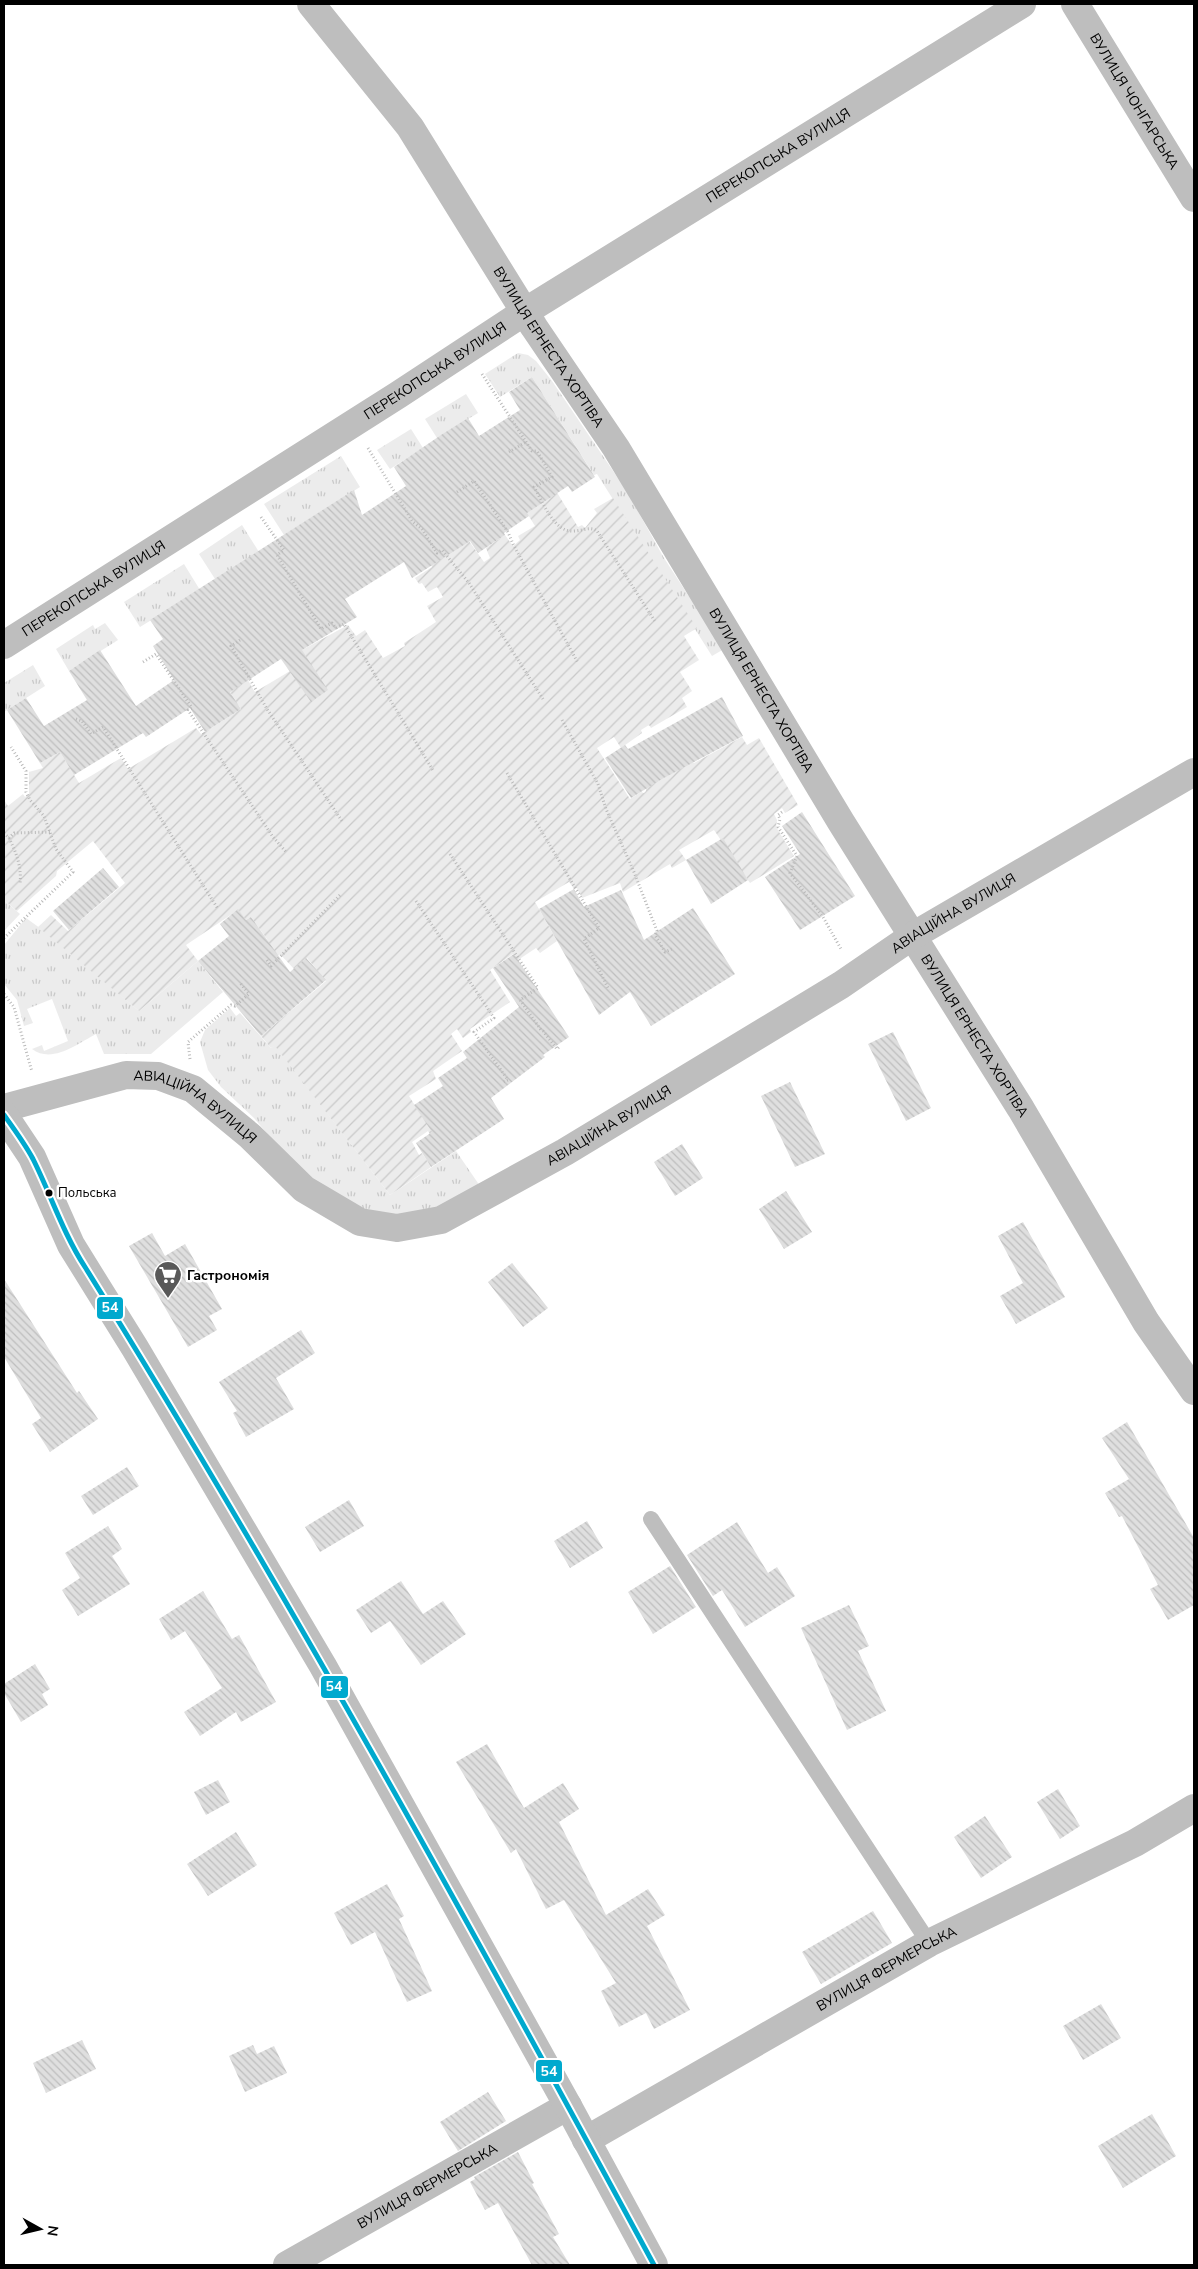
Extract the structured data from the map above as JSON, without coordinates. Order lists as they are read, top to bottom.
{
  "streets": {
    "street": [
      "ВУЛИЦЯ ЧОНГАРСЬКА",
      "ПЕРЕКОПСЬКА ВУЛИЦЯ",
      "ВУЛИЦЯ ЕРНЕСТА ХОРТІВА",
      "АВІАЦІЙНА ВУЛИЦЯ",
      "ВУЛИЦЯ ФЕРМЕРСЬКА"
    ]
  },
  "crossings": [
    ["ПЕРЕКОПСЬКА ВУЛИЦЯ", "ВУЛИЦЯ ЕРНЕСТА ХОРТІВА"],
    ["ВУЛИЦЯ ЕРНЕСТА ХОРТІВА", "АВІАЦІЙНА ВУЛИЦЯ"]
  ],
  "places": {
    "other": ["Польська"],
    "supermarket": ["Гастрономія"]
  },
  "lines": ["transit line 54"],
  "north": "right"
}
